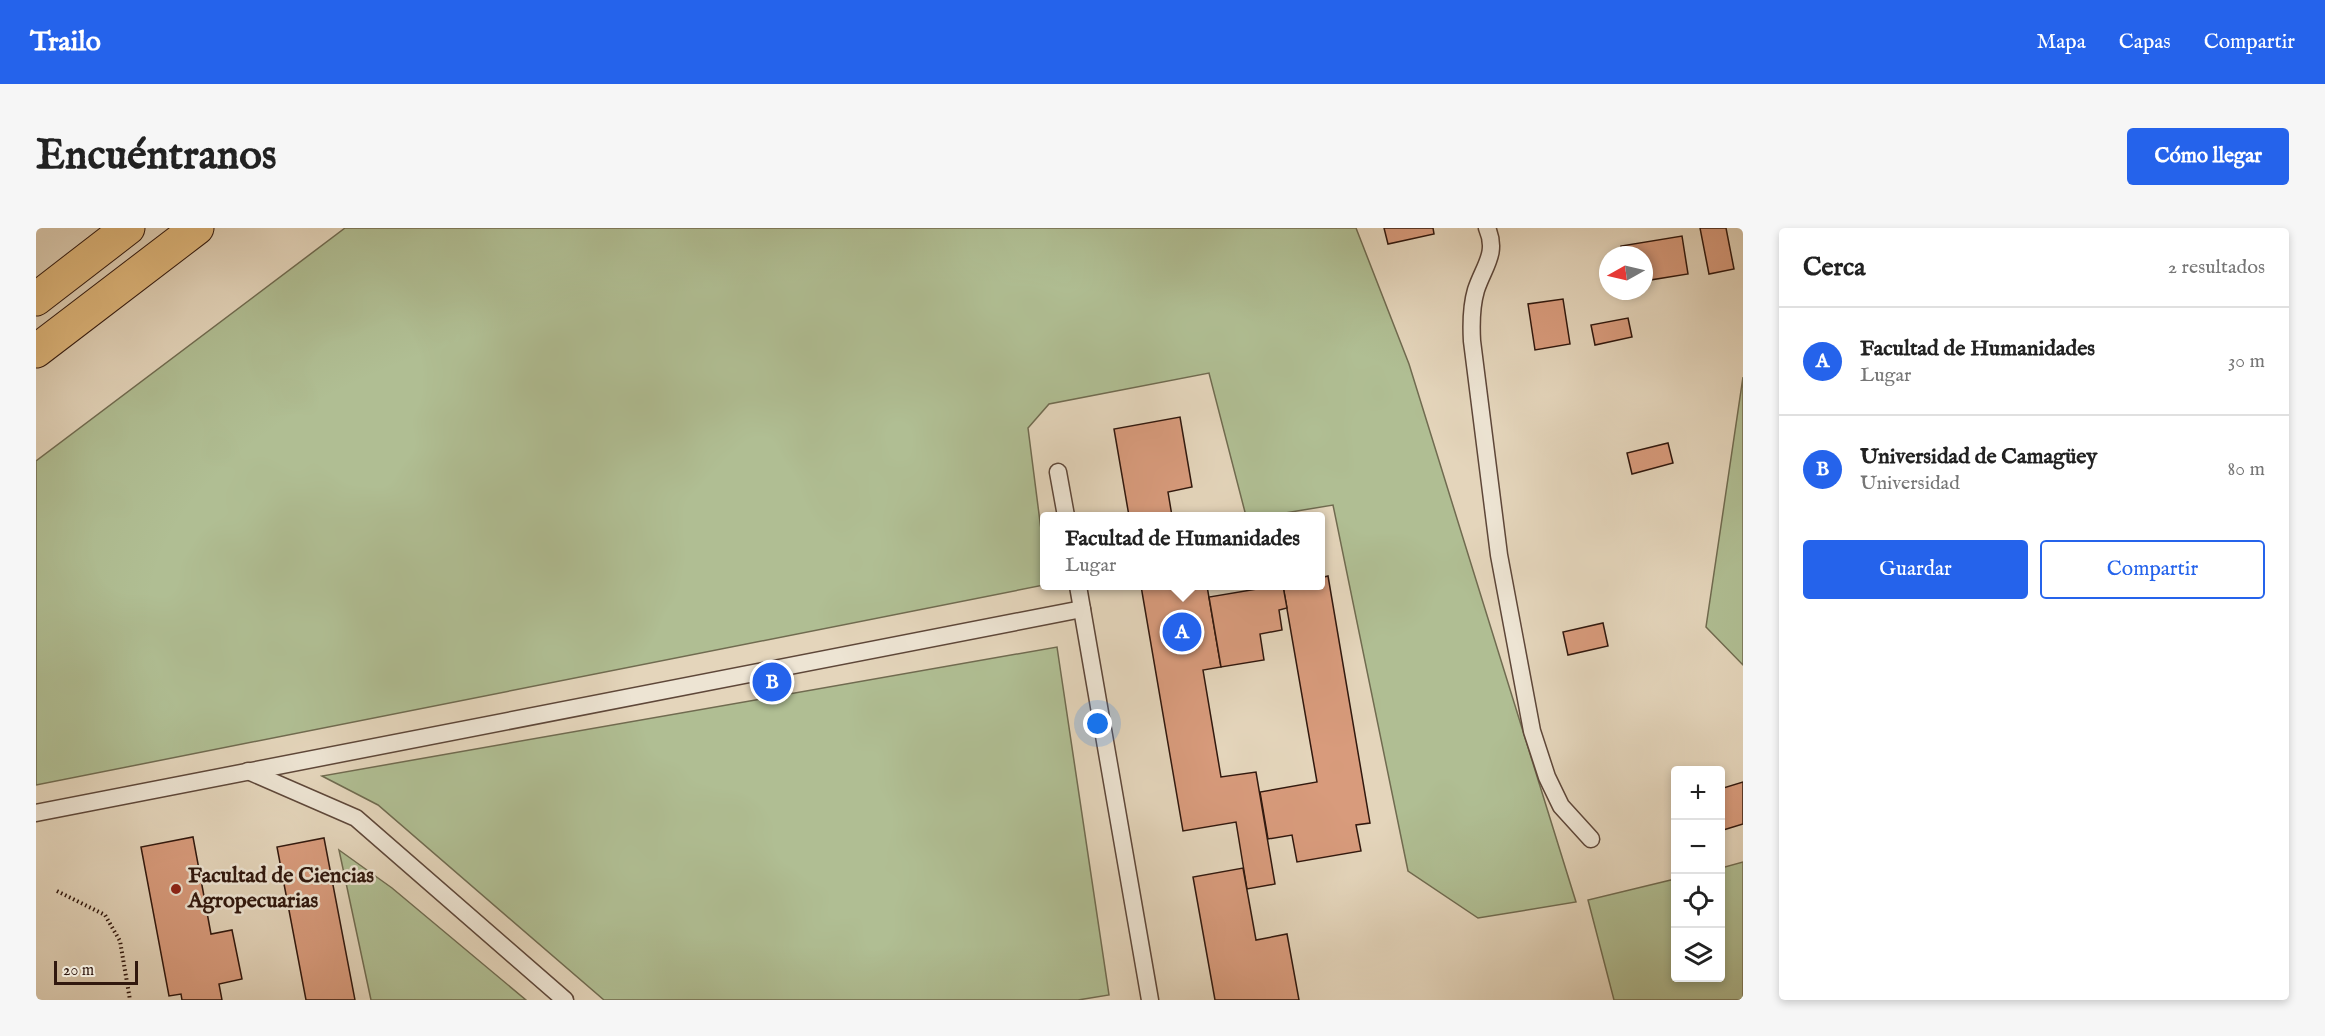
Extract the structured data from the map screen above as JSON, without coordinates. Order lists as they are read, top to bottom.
{
  "places": ["Facultad de Ciencias Agropecuarias"],
  "scale_bar": "20 m",
  "north": "left",
  "page": {
    "header": "Trailo",
    "nav": ["Mapa", "Capas", "Compartir"],
    "buttons": [
      "Cómo llegar",
      ["Guardar", "Compartir"]
    ],
    "title": "Encuéntranos",
    "heading": ["Cerca", "2 resultados"],
    "list": [
      {
        "mark": "A",
        "name": "Facultad de Humanidades",
        "note": "Lugar",
        "value": "30 m"
      },
      {
        "mark": "B",
        "name": "Universidad de Camagüey",
        "note": "Universidad",
        "value": "80 m"
      }
    ],
    "popup": ["Facultad de Humanidades", "Lugar"],
    "pins": ["A", "B"],
    "map_buttons": ["+", "−"],
    "scale": "20 m"
  }
}
